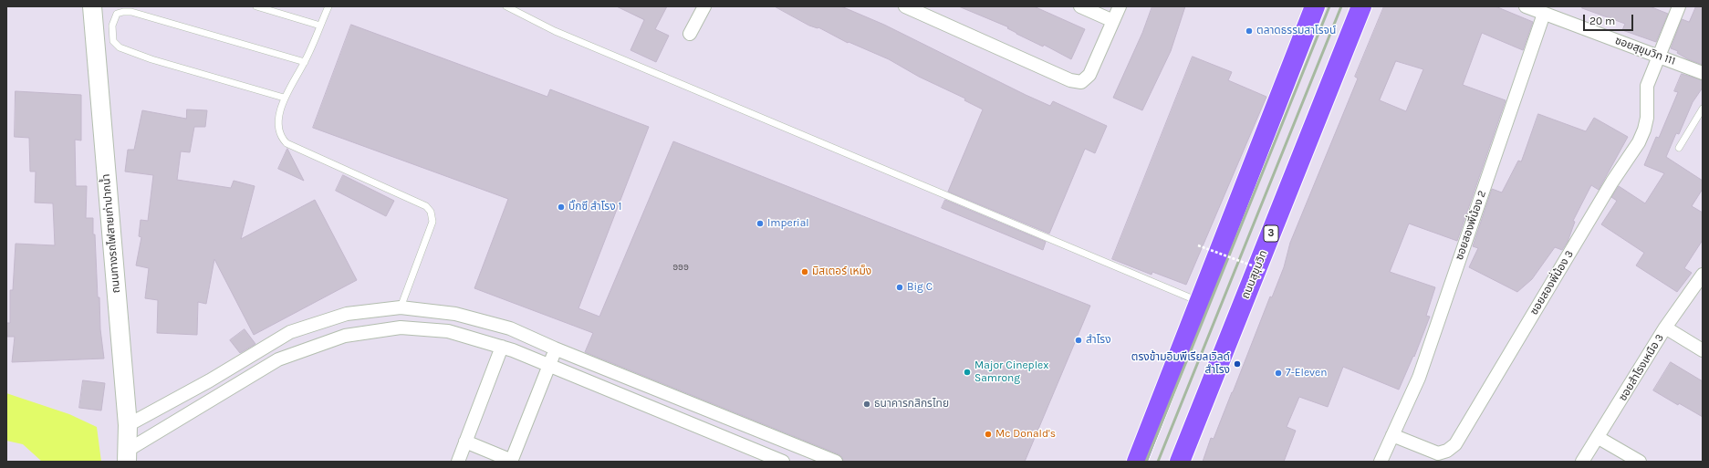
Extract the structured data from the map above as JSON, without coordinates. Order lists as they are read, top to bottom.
{
  "streets": {
    "highway": ["3", "ถนนสุขุมวิท"],
    "main road": ["ถนนทางรถไฟสายเก่าปากน้ำ"],
    "street": [
      "ซอยสุขุมวิท 111",
      "ซอยสองพี่น้อง 2",
      "ซอยสองพี่น้อง 3",
      "ซอยสำโรงเหนือ 3"
    ]
  },
  "crossings": [
    ["ซอยสุขุมวิท 111", "ซอยสองพี่น้อง 2"],
    ["ซอยสุขุมวิท 111", "ซอยสองพี่น้อง 3"],
    ["ซอยสองพี่น้อง 2", "ซอยสองพี่น้อง 3"]
  ],
  "places": [
    "ตลาดธรรมสาโรจน์",
    "บิ๊กซี สำโรง 1",
    "Imperial",
    "มิสเตอร์ เหม็ง",
    "Big C",
    "สำโรง",
    "ตรงข้ามอิมพีเรียลเวิลด์ สําโรง",
    "Major Cineplex Samrong",
    "7-Eleven",
    "ธนาคารกสิกรไทย",
    "Mc Donald's"
  ],
  "house_numbers": ["999"],
  "scale_bar": "20 m"
}
